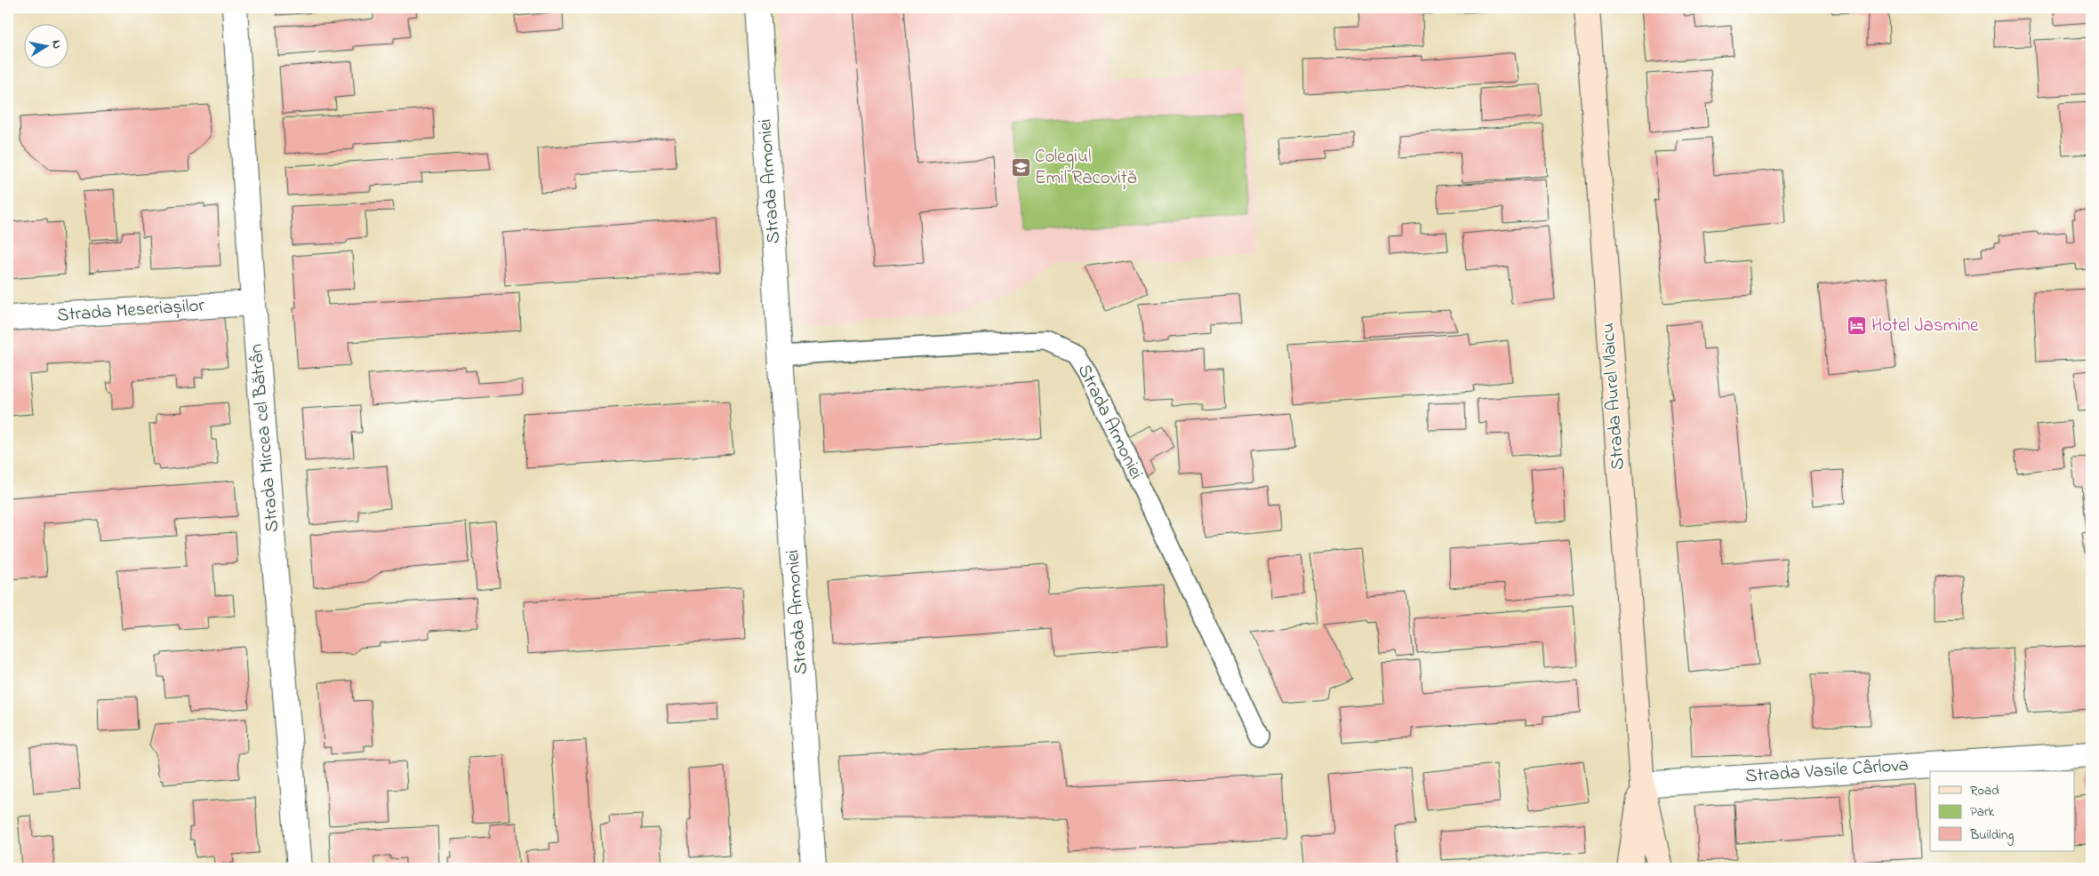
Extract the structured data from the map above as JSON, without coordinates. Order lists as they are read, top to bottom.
{
  "streets": {
    "main road": ["Strada Aurel Vlaicu"],
    "street": [
      "Strada Armoniei",
      "Strada Meseriașilor",
      "Strada Mircea cel Bătrân",
      "Strada Vasile Cârlova"
    ]
  },
  "crossings": [
    ["Strada Meseriașilor", "Strada Mircea cel Bătrân"],
    ["Strada Aurel Vlaicu", "Strada Vasile Cârlova"]
  ],
  "places": {
    "school or university": ["Colegiul Emil Racoviță"],
    "hotel": ["Hotel Jasmine"]
  },
  "legend": ["Road", "Park", "Building"],
  "north": "right"
}
